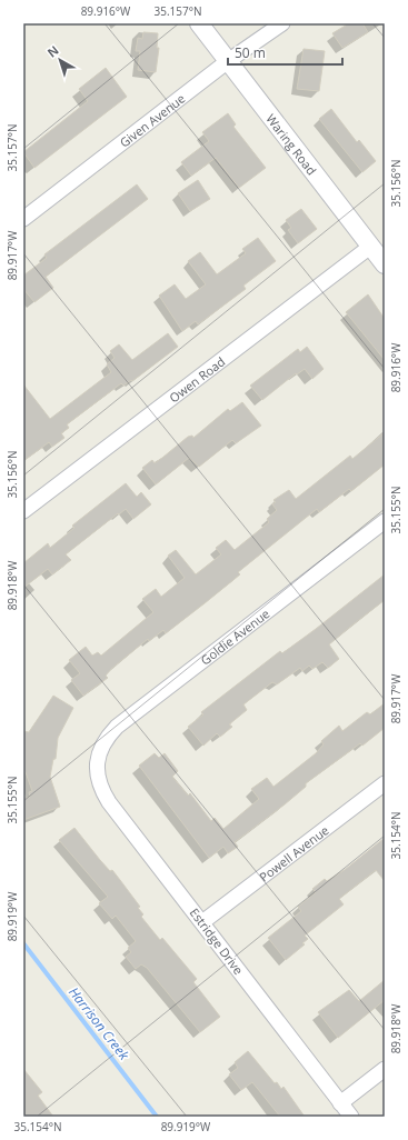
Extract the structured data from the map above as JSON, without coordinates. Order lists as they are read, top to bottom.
{
  "streets": {
    "street": [
      "Given Avenue",
      "Waring Road",
      "Owen Road",
      "Goldie Avenue",
      "Powell Avenue",
      "Estridge Drive"
    ]
  },
  "crossings": [
    ["Given Avenue", "Waring Road"],
    ["Waring Road", "Owen Road"],
    ["Goldie Avenue", "Estridge Drive"],
    ["Powell Avenue", "Estridge Drive"]
  ],
  "water": ["Harrison Creek"],
  "scale_bar": "50 m",
  "north": "top left",
  "coordinates": [
    "89.916°W",
    "35.157°N",
    "35.156°N",
    "89.917°W",
    "35.155°N",
    "89.918°W",
    "35.154°N",
    "89.919°W"
  ]
}
